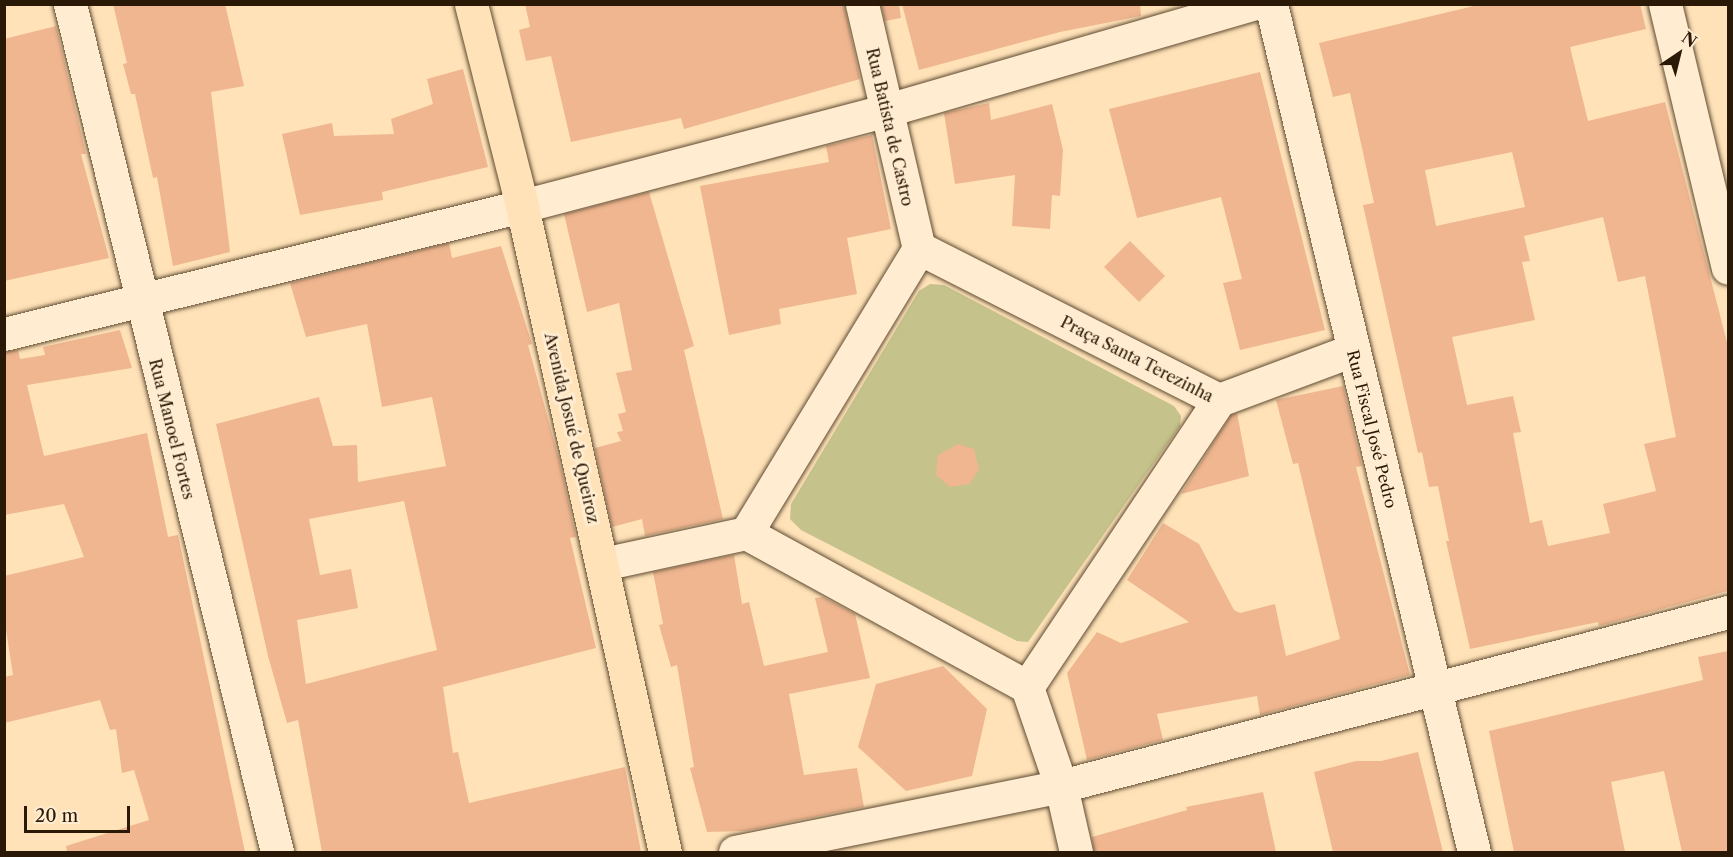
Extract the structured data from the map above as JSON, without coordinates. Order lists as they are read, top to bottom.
{
  "streets": {
    "main road": ["Avenida Josué de Queiroz"],
    "street": [
      "Rua Batista de Castro",
      "Praça Santa Terezinha",
      "Rua Manoel Fortes",
      "Rua Fiscal José Pedro"
    ]
  },
  "crossings": [
    ["Rua Batista de Castro", "Praça Santa Terezinha"]
  ],
  "scale_bar": "20 m",
  "north": "top right"
}
